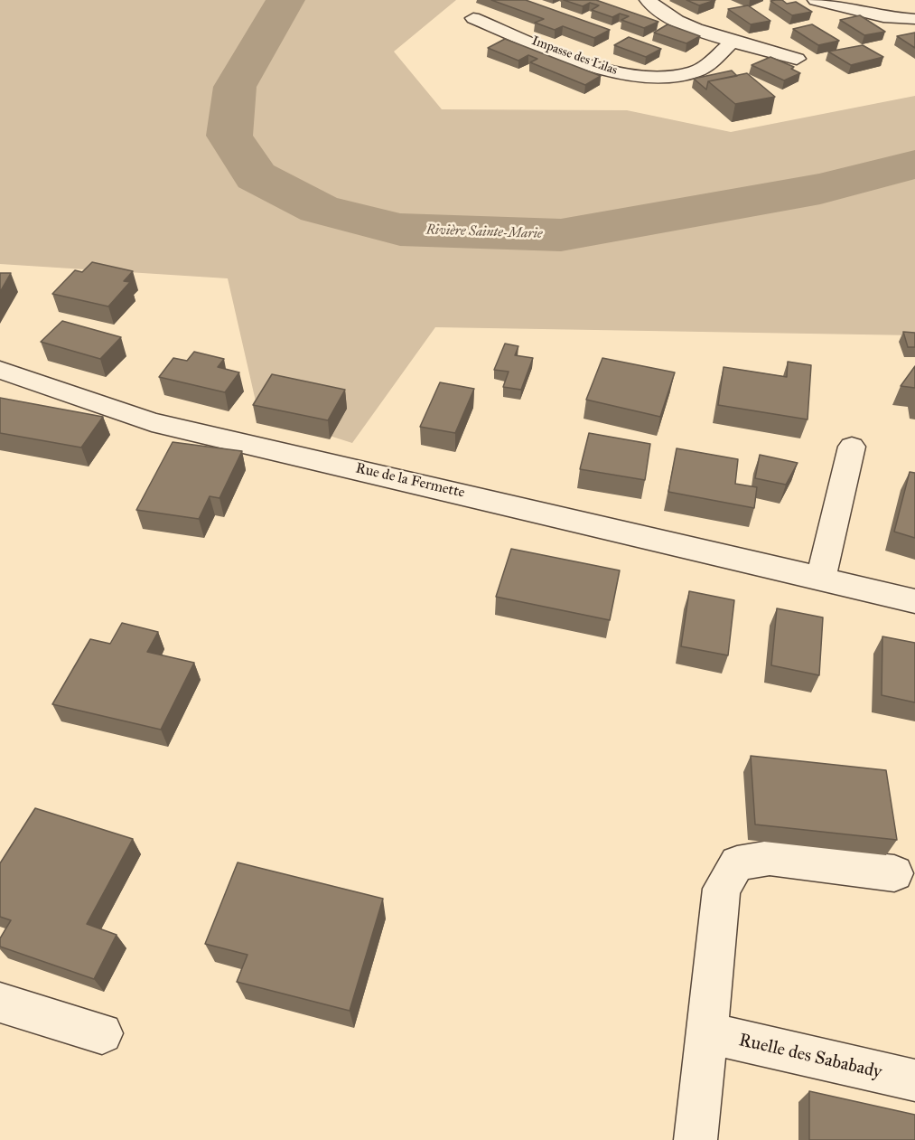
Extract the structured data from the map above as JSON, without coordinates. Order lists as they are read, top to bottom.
{
  "streets": {
    "street": ["Impasse des Lilas", "Rue de la Fermette", "Ruelle des Sababady"]
  },
  "water": ["Rivière Sainte-Marie"]
}
